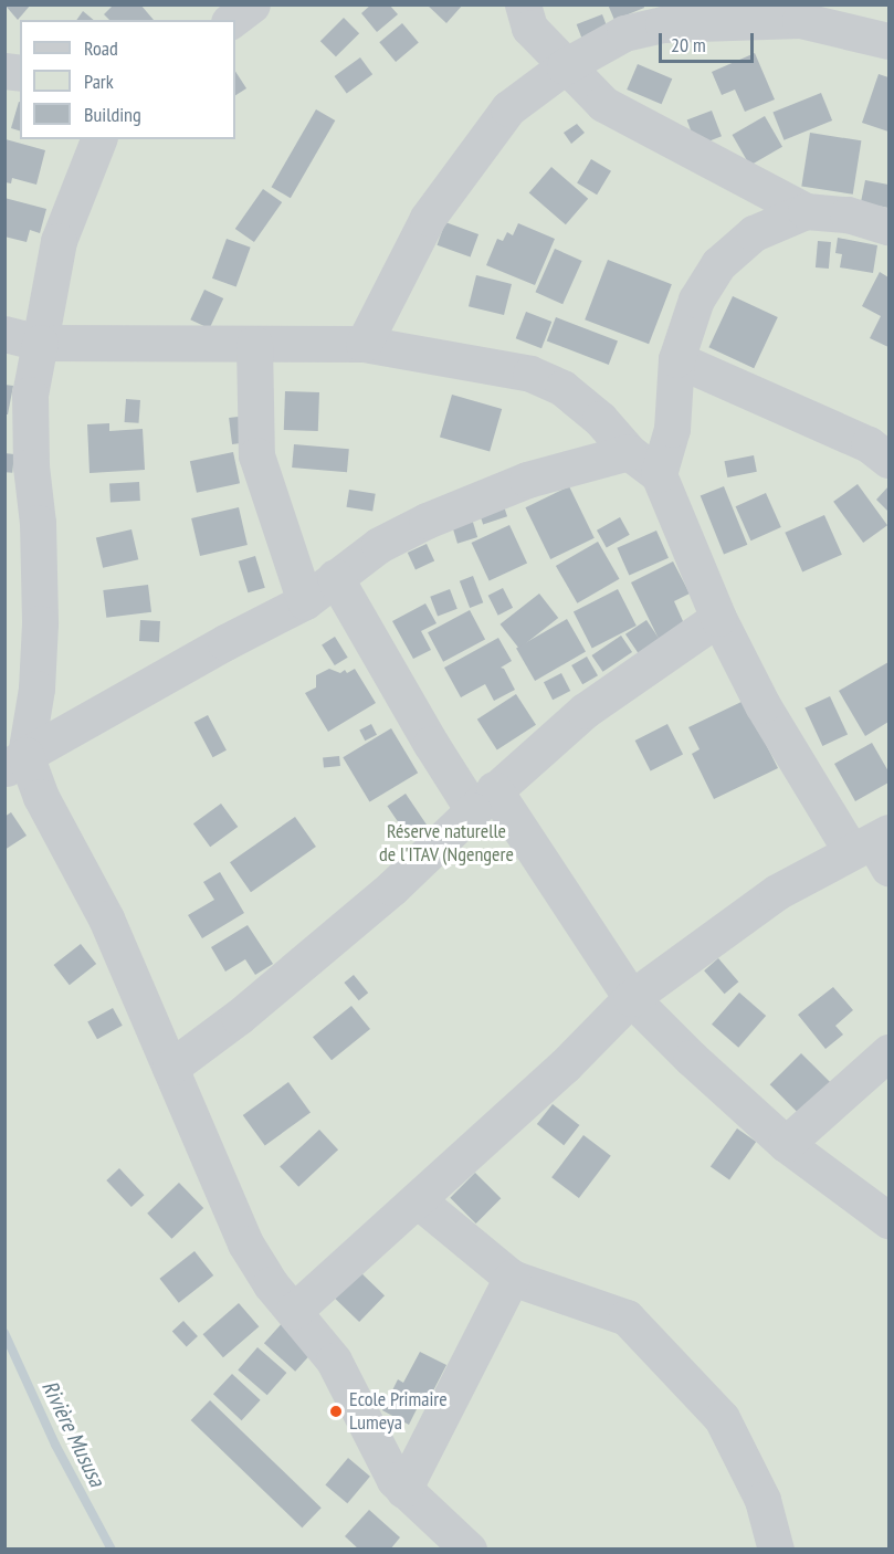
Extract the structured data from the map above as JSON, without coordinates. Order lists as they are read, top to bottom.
{
  "water": ["Rivière Mususa"],
  "parks": ["Réserve naturelle de l'ITAV (Ngengere"],
  "places": ["Ecole Primaire Lumeya"],
  "legend": ["Road", "Park", "Building"],
  "scale_bar": "20 m"
}
